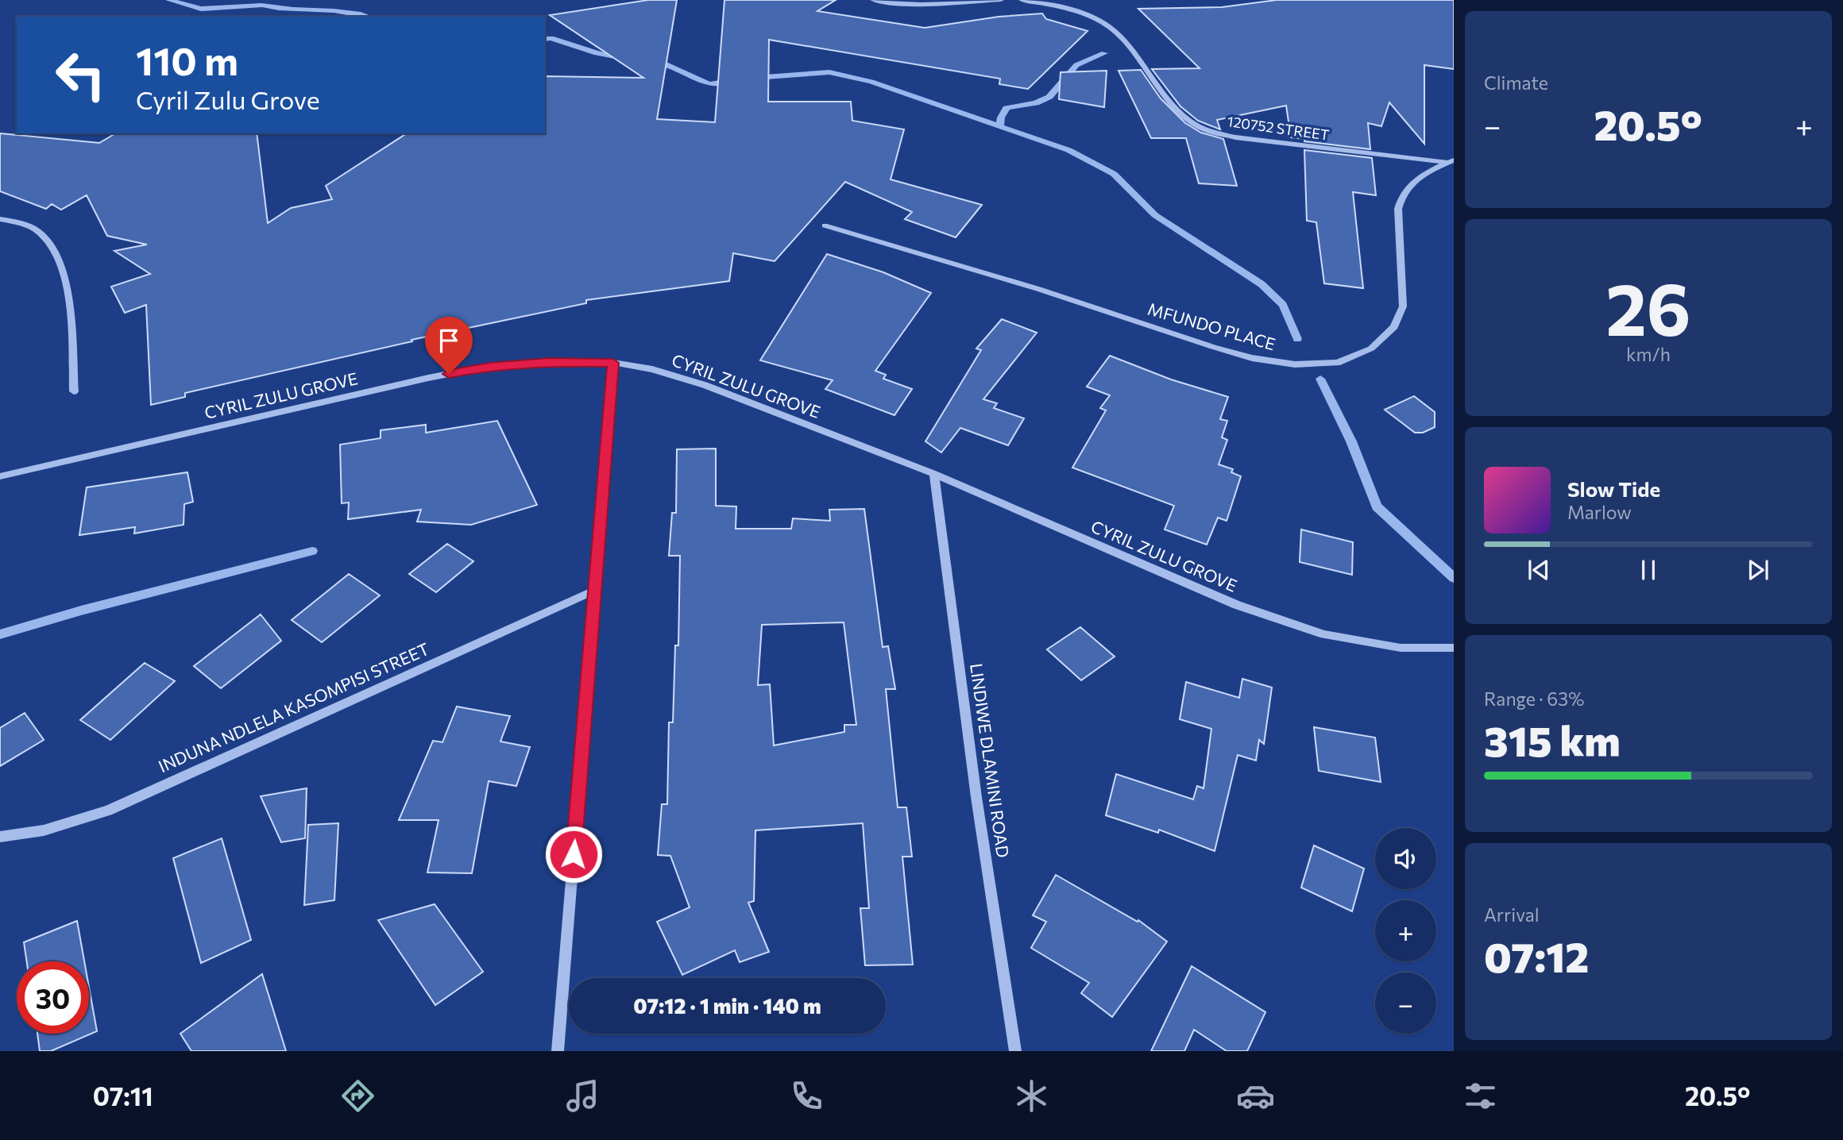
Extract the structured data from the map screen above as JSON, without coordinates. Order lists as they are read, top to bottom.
{
  "streets": {
    "street": [
      "120752 STREET",
      "MFUNDO PLACE",
      "CYRIL ZULU GROVE",
      "INDUNA NDLELA KASOMPISI STREET",
      "LINDIWE DLAMINI ROAD"
    ]
  },
  "crossings": [
    ["120752 STREET", "MFUNDO PLACE"],
    ["CYRIL ZULU GROVE", "LINDIWE DLAMINI ROAD"]
  ],
  "page": {
    "tile": [
      "Climate",
      ["26", "km/h"],
      ["Range · 63%", "315 km"],
      ["Arrival", "07:12"]
    ],
    "turn": ["110 m", "Cyril Zulu Grove"],
    "heat": ["−", "20.5°", "+"],
    "song": ["Slow Tide", "Marlow"],
    "map_buttons": ["+", "−"],
    "limit": "30",
    "trip": "07:12 · 1 min · 140 m",
    "tabs": ["07:11", "20.5°"]
  }
}
